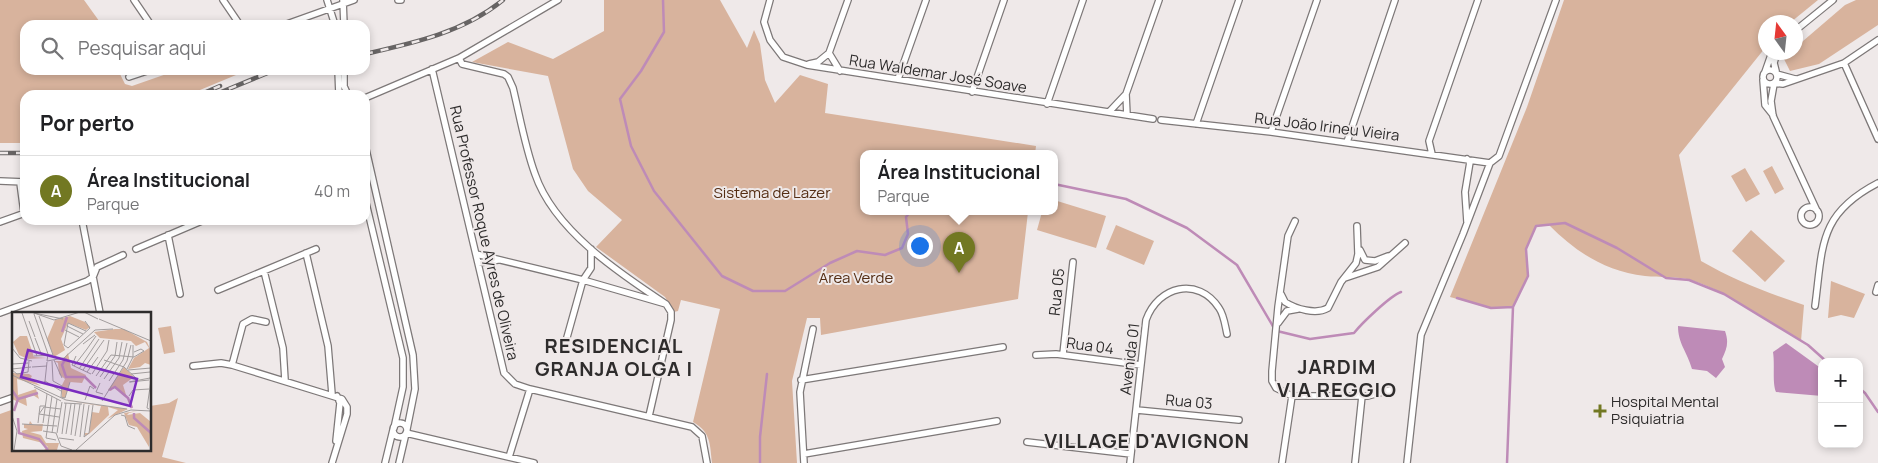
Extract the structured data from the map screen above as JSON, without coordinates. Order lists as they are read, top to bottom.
{
  "streets": {
    "street": [
      "Rua Waldemar José Soave",
      "Rua João Irineu Vieira",
      "Rua Professor Roque Ayres de Oliveira",
      "Rua 05",
      "Rua 04",
      "Avenida 01",
      "Rua 03"
    ]
  },
  "crossings": [
    ["Rua 05", "Rua 04"],
    ["Rua 04", "Avenida 01"],
    ["Avenida 01", "Rua 03"]
  ],
  "districts": ["RESIDENCIAL GRANJA OLGA I", "JARDIM VIA REGGIO", "VILLAGE D'AVIGNON"],
  "parks": ["Sistema de Lazer", "Área Verde"],
  "places": {
    "health": ["Hospital Mental Psiquiatria"]
  },
  "north": "top",
  "page": {
    "search": "Pesquisar aqui",
    "heading": "Por perto",
    "popup": ["Área Institucional", "Parque"],
    "list": [
      {
        "mark": "A",
        "name": "Área Institucional",
        "note": "Parque",
        "value": "40 m"
      }
    ],
    "pins": "A",
    "map_buttons": ["+", "−"]
  }
}
